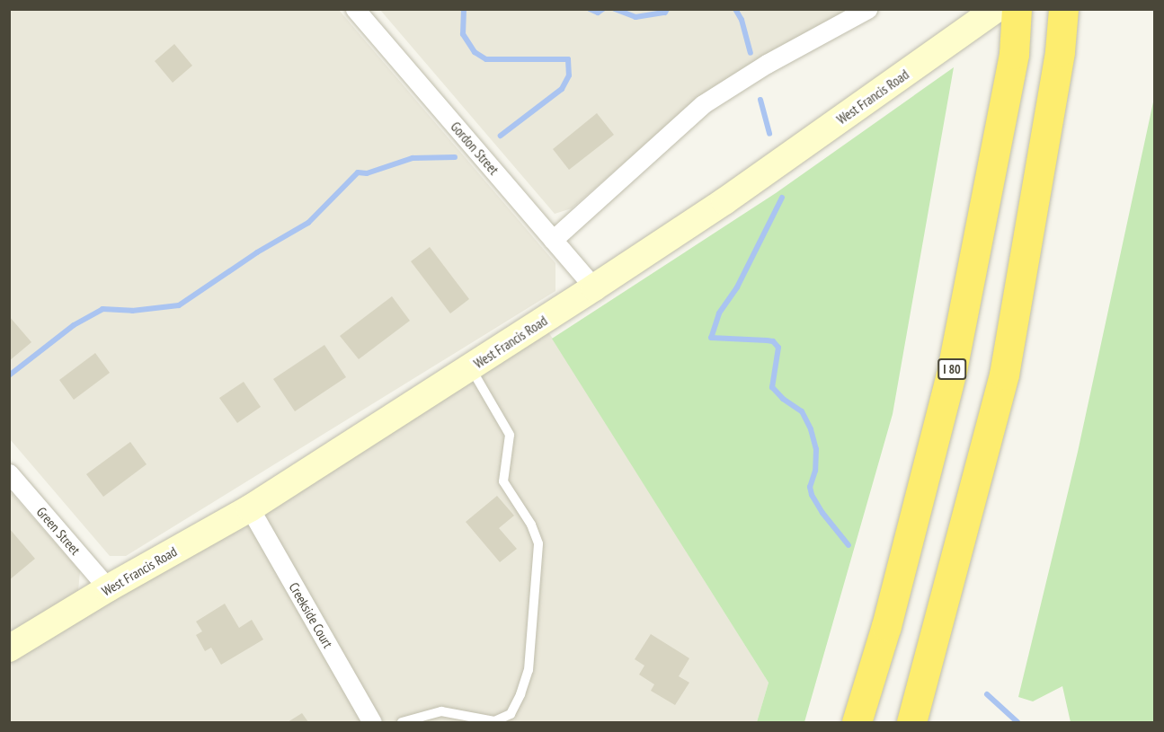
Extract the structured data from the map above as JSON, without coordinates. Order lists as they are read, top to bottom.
{
  "streets": {
    "highway": ["I 80"],
    "street": [
      "West Francis Road",
      "Gordon Street",
      "Green Street",
      "Creekside Court"
    ]
  },
  "crossings": [
    ["West Francis Road", "Gordon Street"],
    ["West Francis Road", "Green Street"],
    ["West Francis Road", "Creekside Court"]
  ]
}
